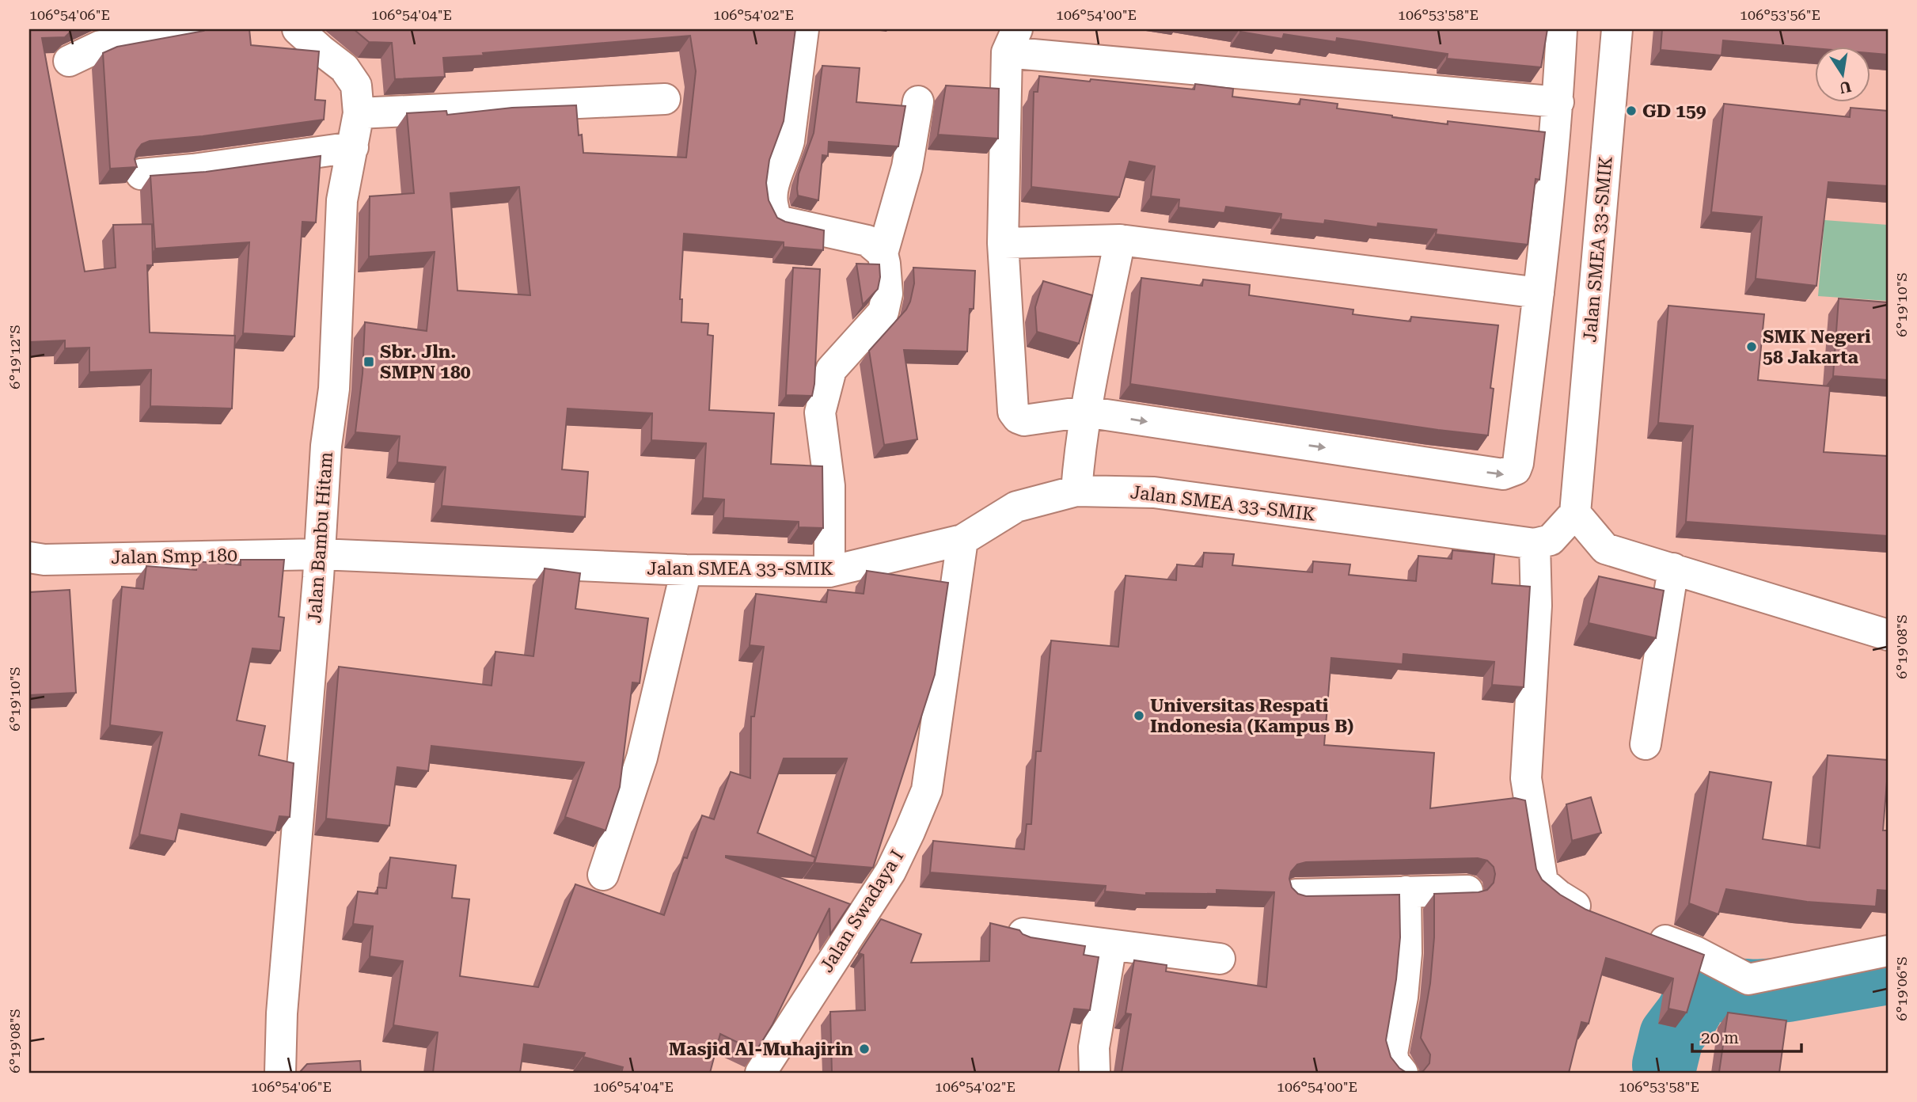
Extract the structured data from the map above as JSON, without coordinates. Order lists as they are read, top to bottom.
{
  "streets": {
    "street": [
      "Jalan SMEA 33-SMIK",
      "Jalan Bambu Hitam",
      "Jalan Smp 180",
      "Jalan Swadaya I"
    ]
  },
  "crossings": [
    ["Jalan SMEA 33-SMIK", "Jalan Bambu Hitam"],
    ["Jalan SMEA 33-SMIK", "Jalan Smp 180"],
    ["Jalan SMEA 33-SMIK", "Jalan Swadaya I"],
    ["Jalan Bambu Hitam", "Jalan Smp 180"]
  ],
  "places": {
    "other": [
      "GD 159",
      "SMK Negeri 58 Jakarta",
      "Universitas Respati Indonesia (Kampus B)",
      "Masjid Al-Muhajirin"
    ],
    "transit": ["Sbr. Jln. SMPN 180"]
  },
  "scale_bar": "20 m",
  "north": "bottom",
  "coordinates": [
    "106°54'06\"E",
    "106°54'04\"E",
    "106°54'02\"E",
    "106°54'00\"E",
    "106°53'58\"E",
    "106°53'56\"E",
    "6°19'10\"S",
    "6°19'12\"S",
    "6°19'08\"S",
    "6°19'06\"S"
  ]
}
